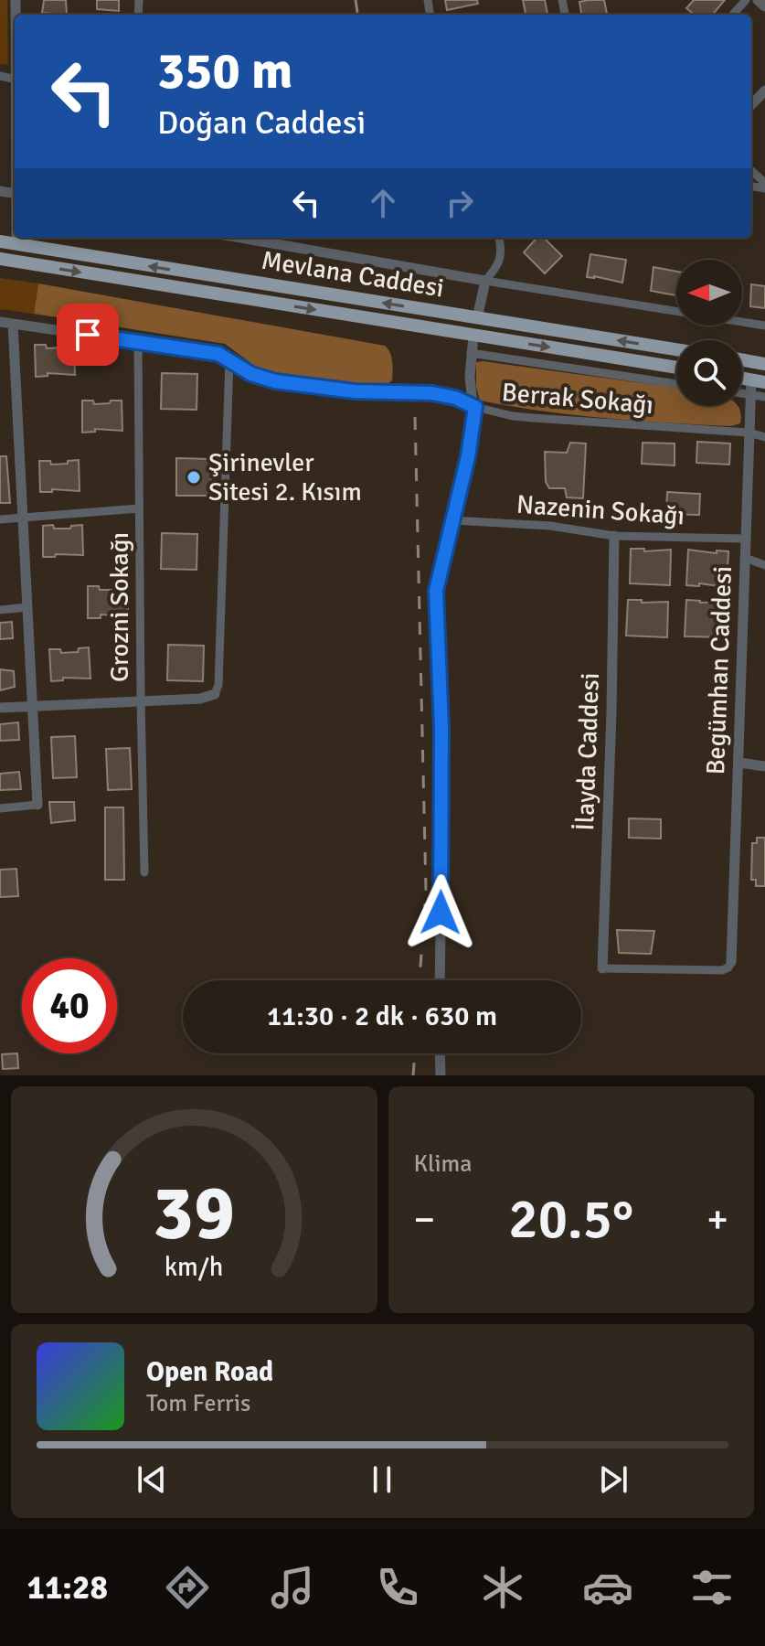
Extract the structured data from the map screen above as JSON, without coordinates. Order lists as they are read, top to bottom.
{
  "streets": {
    "main road": ["Mevlana Caddesi"],
    "street": [
      "Berrak Sokağı",
      "Nazenin Sokağı",
      "Grozni Sokağı",
      "Begümhan Caddesi",
      "İlayda Caddesi"
    ]
  },
  "crossings": [
    ["Berrak Sokağı", "Begümhan Caddesi"],
    ["Nazenin Sokağı", "Begümhan Caddesi"],
    ["Nazenin Sokağı", "İlayda Caddesi"]
  ],
  "places": ["Şirinevler Sitesi 2. Kısım"],
  "north": "left",
  "page": {
    "turn": ["350 m", "Doğan Caddesi"],
    "limit": "40",
    "trip": "11:30 · 2 dk · 630 m",
    "tile": "Klima",
    "heat": ["−", "20.5°", "+"],
    "song": ["Open Road", "Tom Ferris"],
    "tabs": "11:28",
    "gauge": ["39", "km/h"]
  }
}
